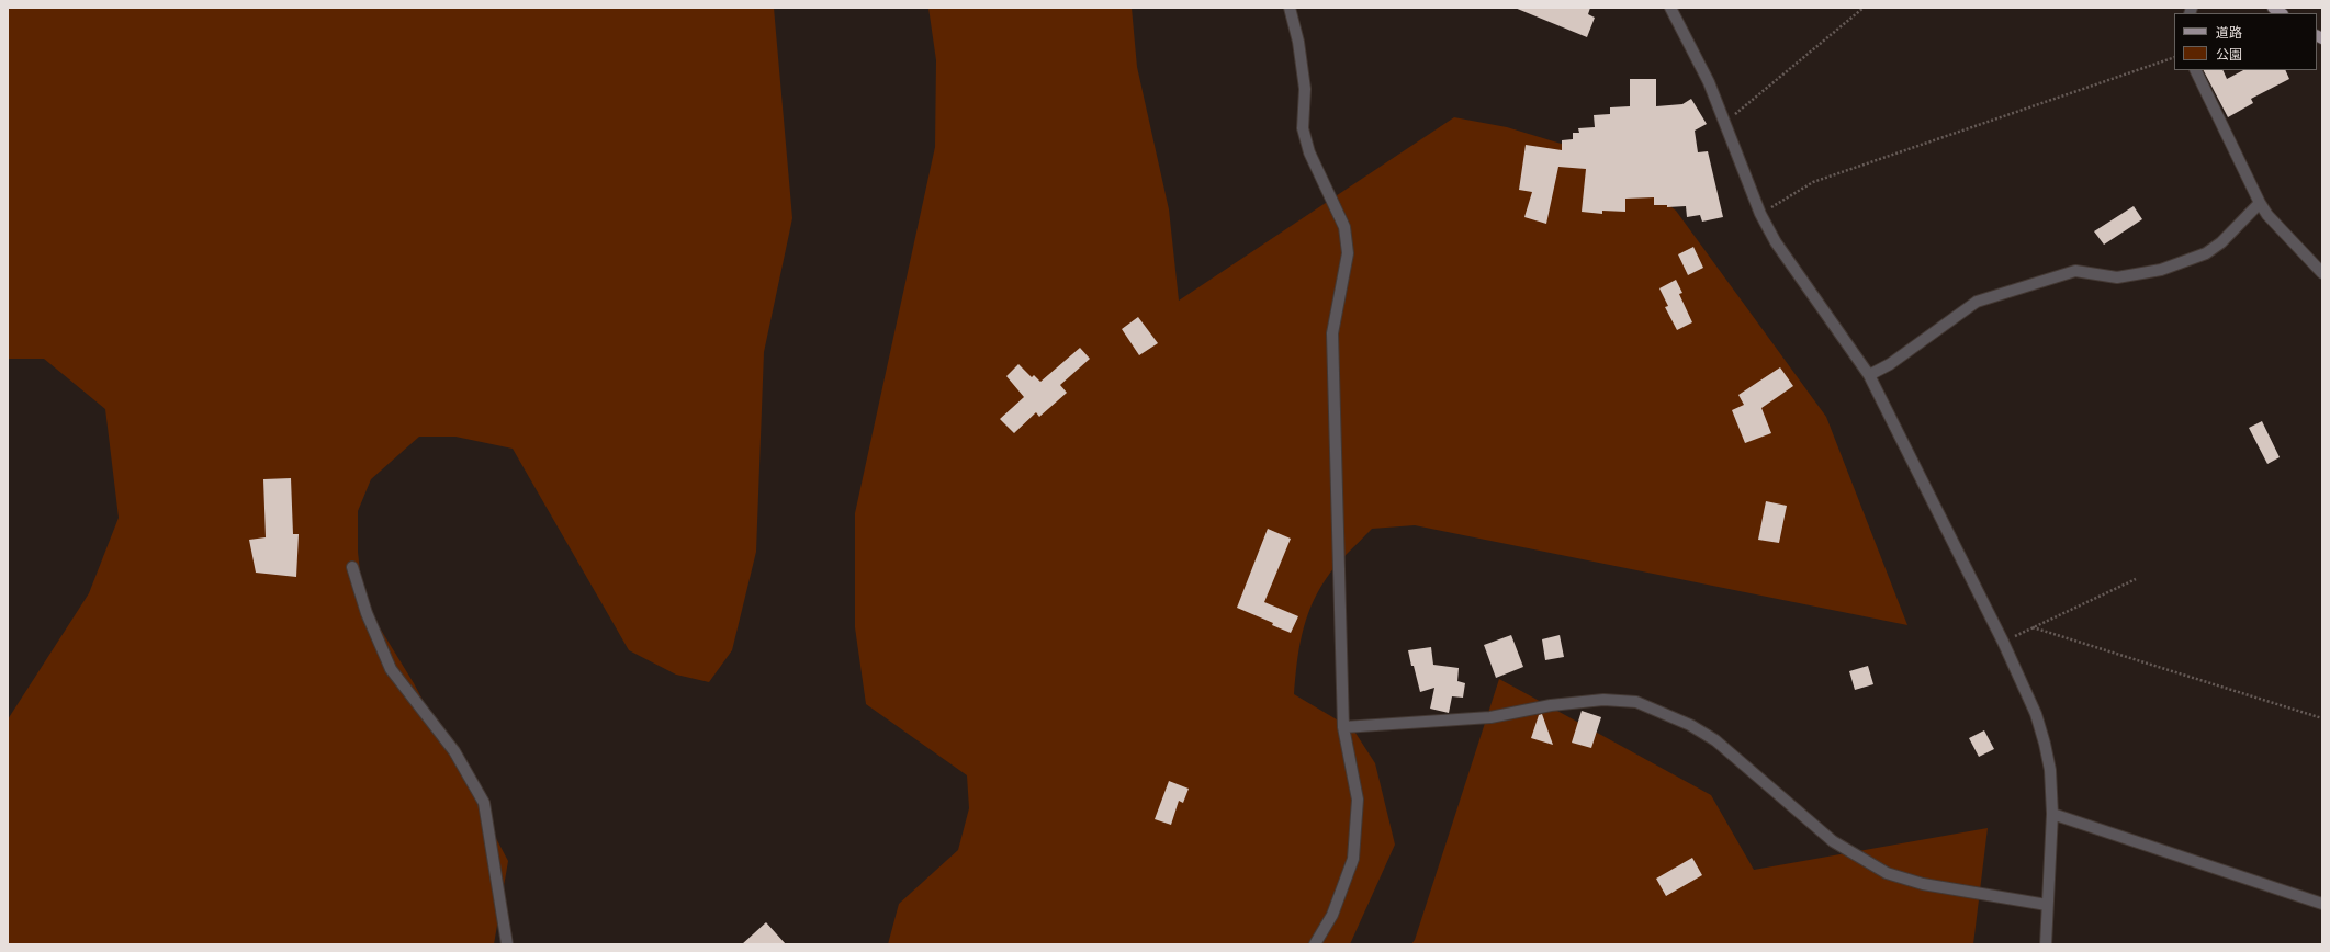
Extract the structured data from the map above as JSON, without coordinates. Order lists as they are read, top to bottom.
{
  "legend": ["道路", "公園"]
}
